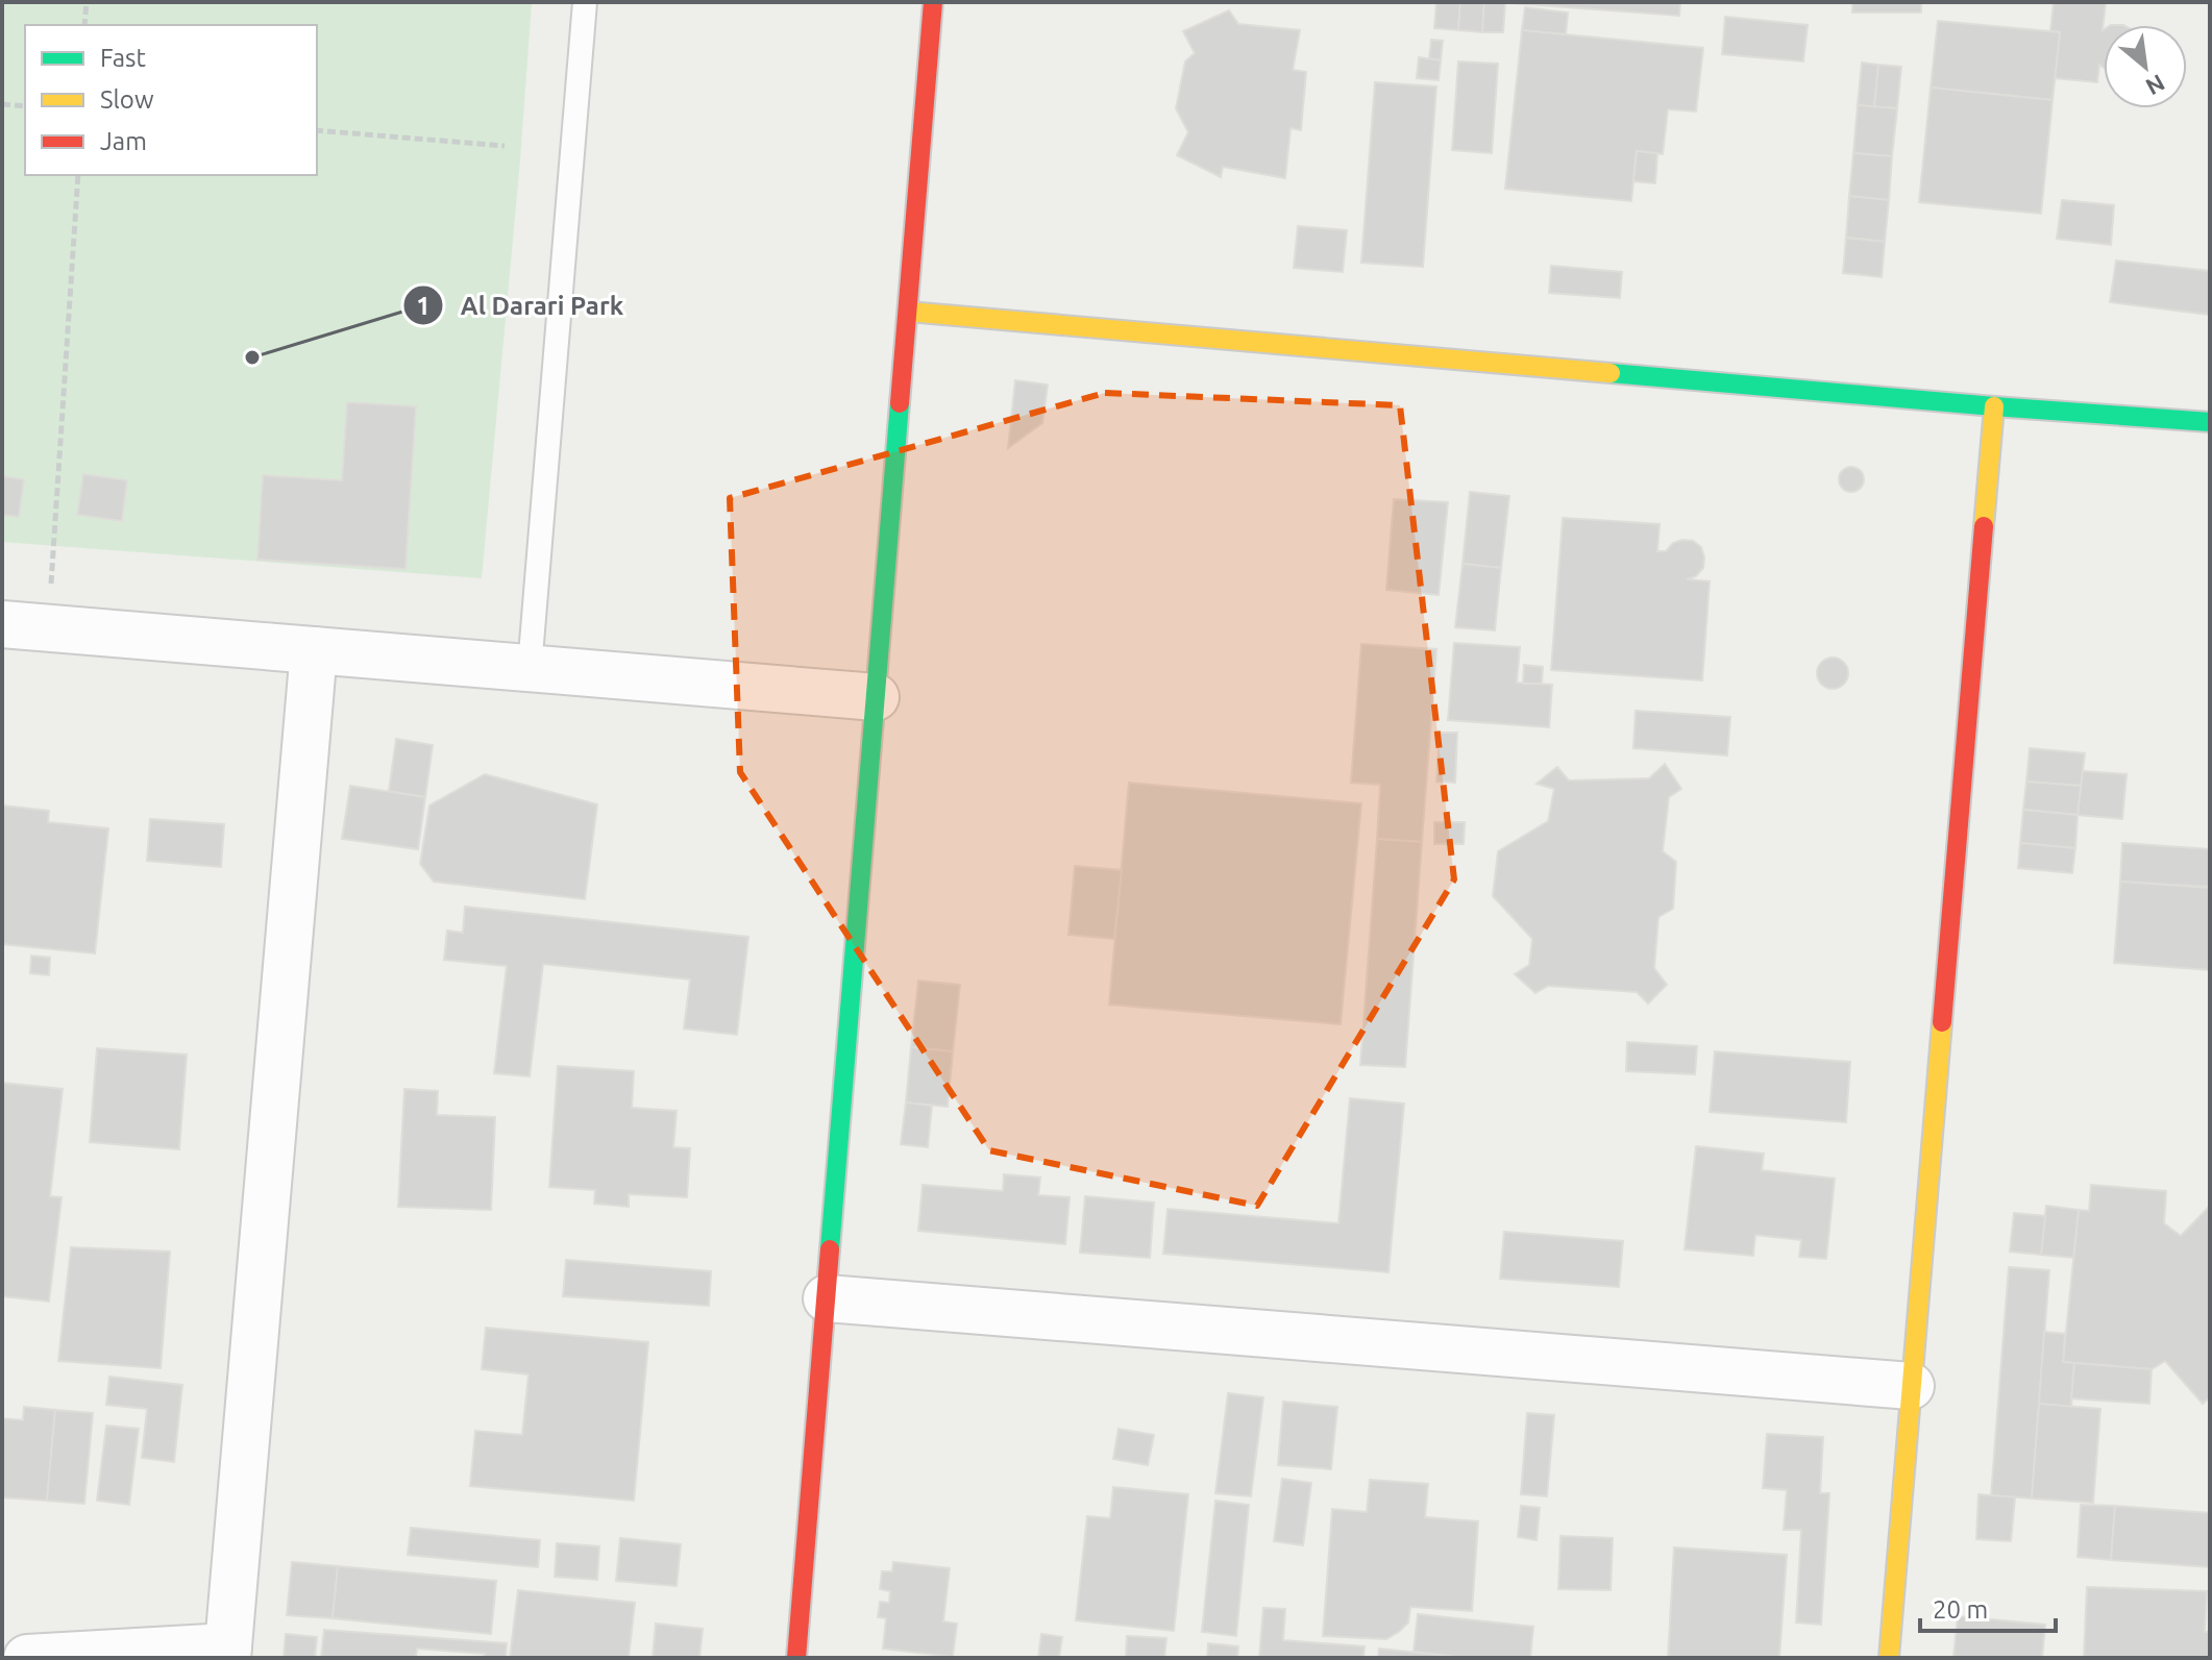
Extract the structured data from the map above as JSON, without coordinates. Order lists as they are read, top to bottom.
{
  "places": ["Al Darari Park"],
  "legend": ["Fast", "Slow", "Jam"],
  "scale_bar": "20 m",
  "north": "bottom right"
}
